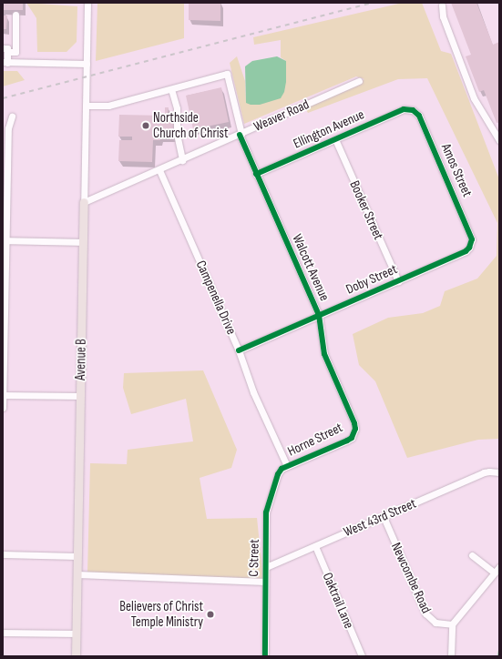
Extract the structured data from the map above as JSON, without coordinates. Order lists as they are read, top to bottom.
{
  "streets": {
    "main road": ["Avenue B"],
    "street": [
      "Weaver Road",
      "Ellington Avenue",
      "Amos Street",
      "Booker Street",
      "Walcott Avenue",
      "Doby Street",
      "Campenella Drive",
      "Horne Street",
      "West 43rd Street",
      "C Street",
      "Newcombe Road",
      "Oaktrail Lane"
    ]
  },
  "crossings": [
    ["Weaver Road", "Walcott Avenue"],
    ["Weaver Road", "Campenella Drive"],
    ["Weaver Road", "Avenue B"],
    ["Ellington Avenue", "Amos Street"],
    ["Ellington Avenue", "Booker Street"],
    ["Ellington Avenue", "Walcott Avenue"],
    ["Amos Street", "Doby Street"],
    ["Booker Street", "Doby Street"],
    ["Walcott Avenue", "Doby Street"],
    ["Walcott Avenue", "Horne Street"],
    ["Doby Street", "Campenella Drive"],
    ["Campenella Drive", "Horne Street"],
    ["Campenella Drive", "C Street"],
    ["Horne Street", "C Street"],
    ["West 43rd Street", "C Street"],
    ["West 43rd Street", "Newcombe Road"],
    ["West 43rd Street", "Oaktrail Lane"]
  ],
  "places": ["Northside Church of Christ", "Believers of Christ Temple Ministry"]
}
